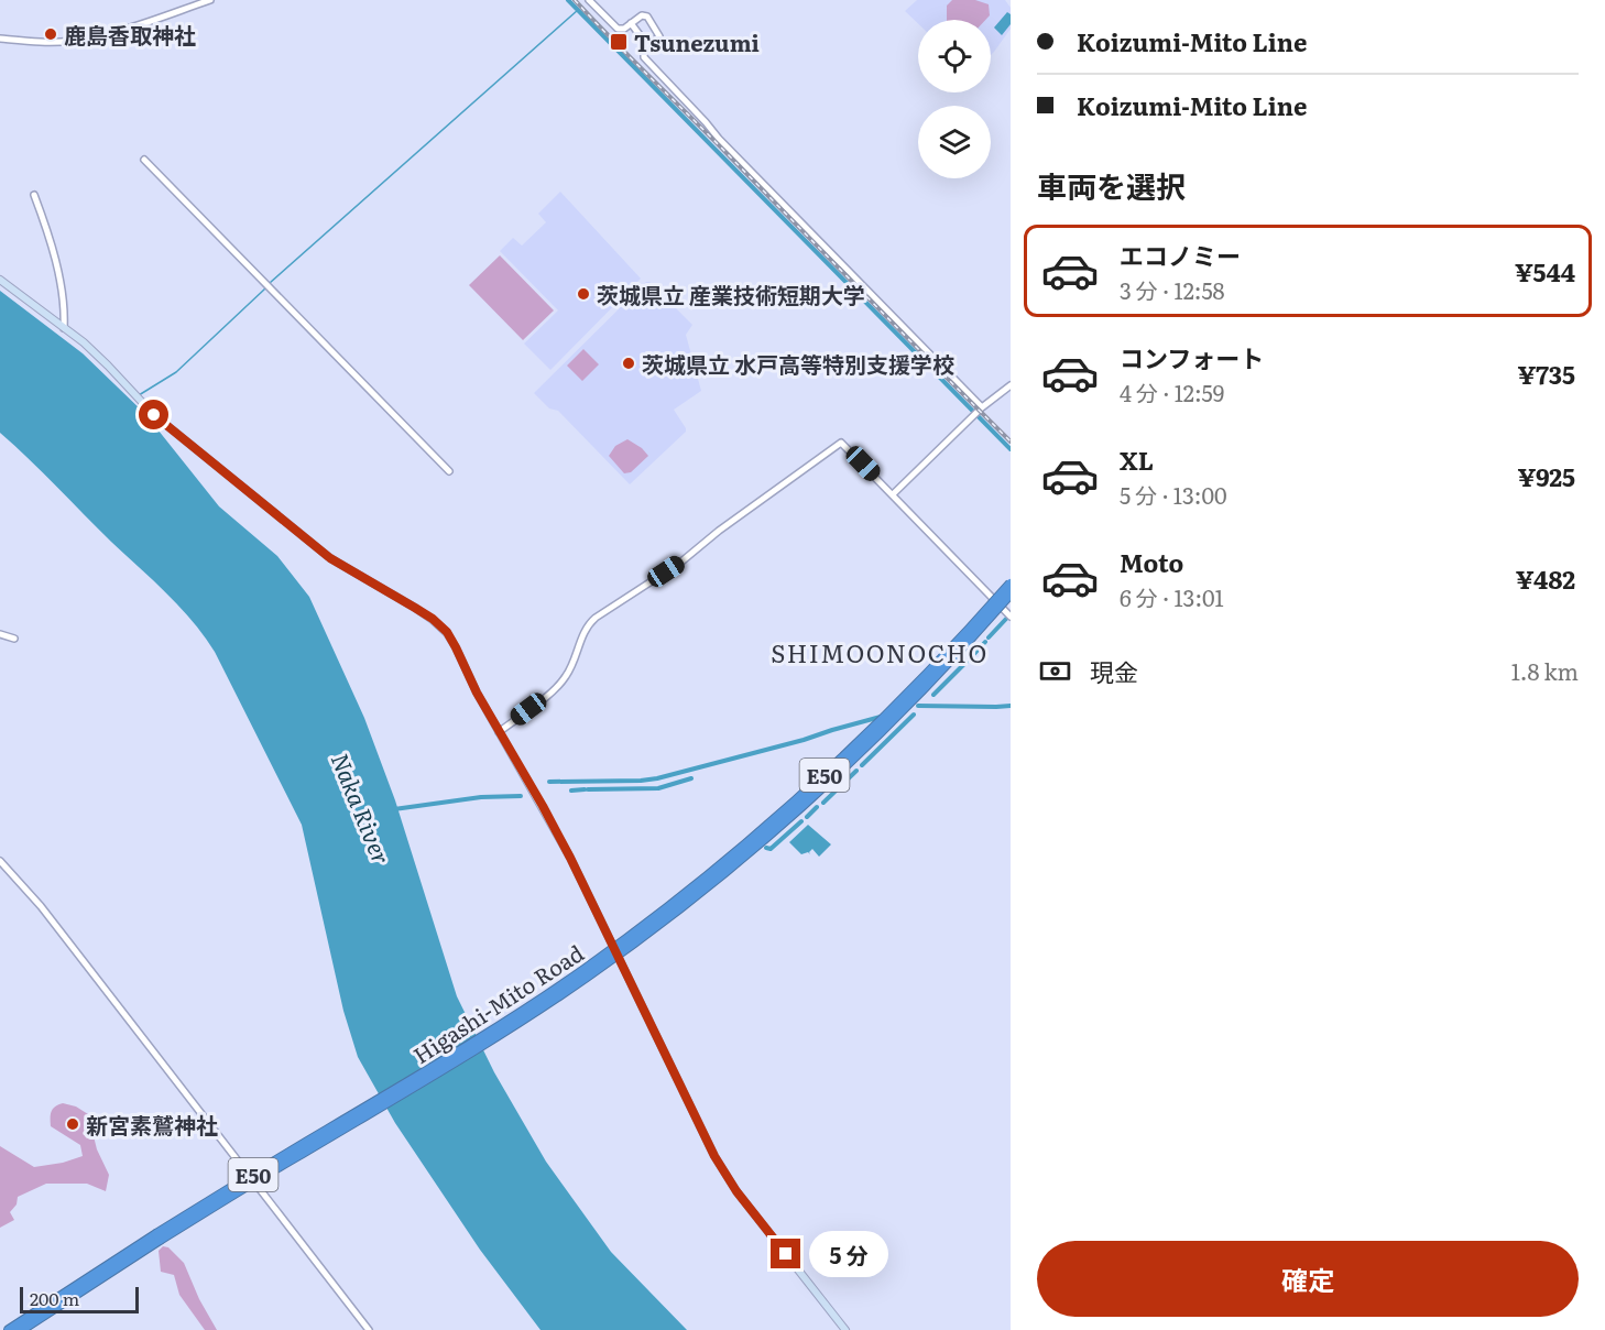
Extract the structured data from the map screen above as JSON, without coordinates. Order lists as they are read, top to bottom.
{
  "streets": {
    "highway": ["E50", "Higashi-Mito Road"]
  },
  "districts": ["SHIMOONOCHO"],
  "water": ["Naka River"],
  "places": {
    "other": [
      "鹿島香取神社",
      "茨城県立 産業技術短期大学",
      "茨城県立 水戸高等特別支援学校",
      "新宮素鷲神社"
    ],
    "transit": ["Tsunezumi"]
  },
  "scale_bar": "200 m",
  "page": {
    "banner": ["Koizumi-Mito Line", "Koizumi-Mito Line"],
    "heading": "車両を選択",
    "list": [
      {
        "name": "エコノミー",
        "note": "3 分 · 12:58",
        "value": "¥544"
      },
      {
        "name": "コンフォート",
        "note": "4 分 · 12:59",
        "value": "¥735"
      },
      {
        "name": "XL",
        "note": "5 分 · 13:00",
        "value": "¥925"
      },
      {
        "name": "Moto",
        "note": "6 分 · 13:01",
        "value": "¥482"
      }
    ],
    "pay": ["現金", "1.8 km"],
    "buttons": "確定",
    "bubble": "5 分",
    "scale": "200 m"
  }
}
